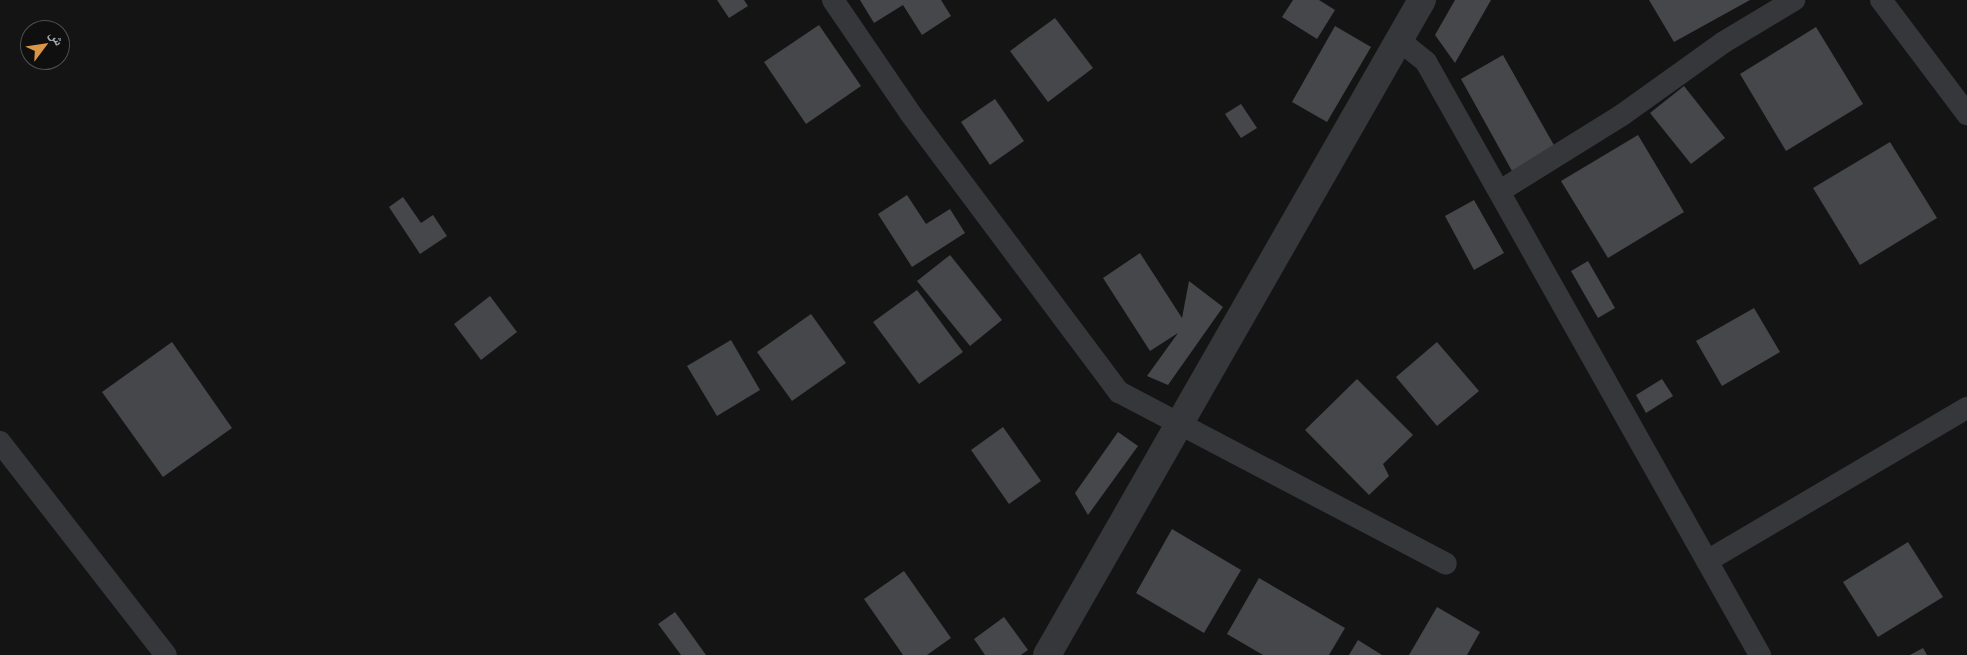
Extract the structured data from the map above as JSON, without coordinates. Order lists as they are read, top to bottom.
{
  "north": "top right"
}
